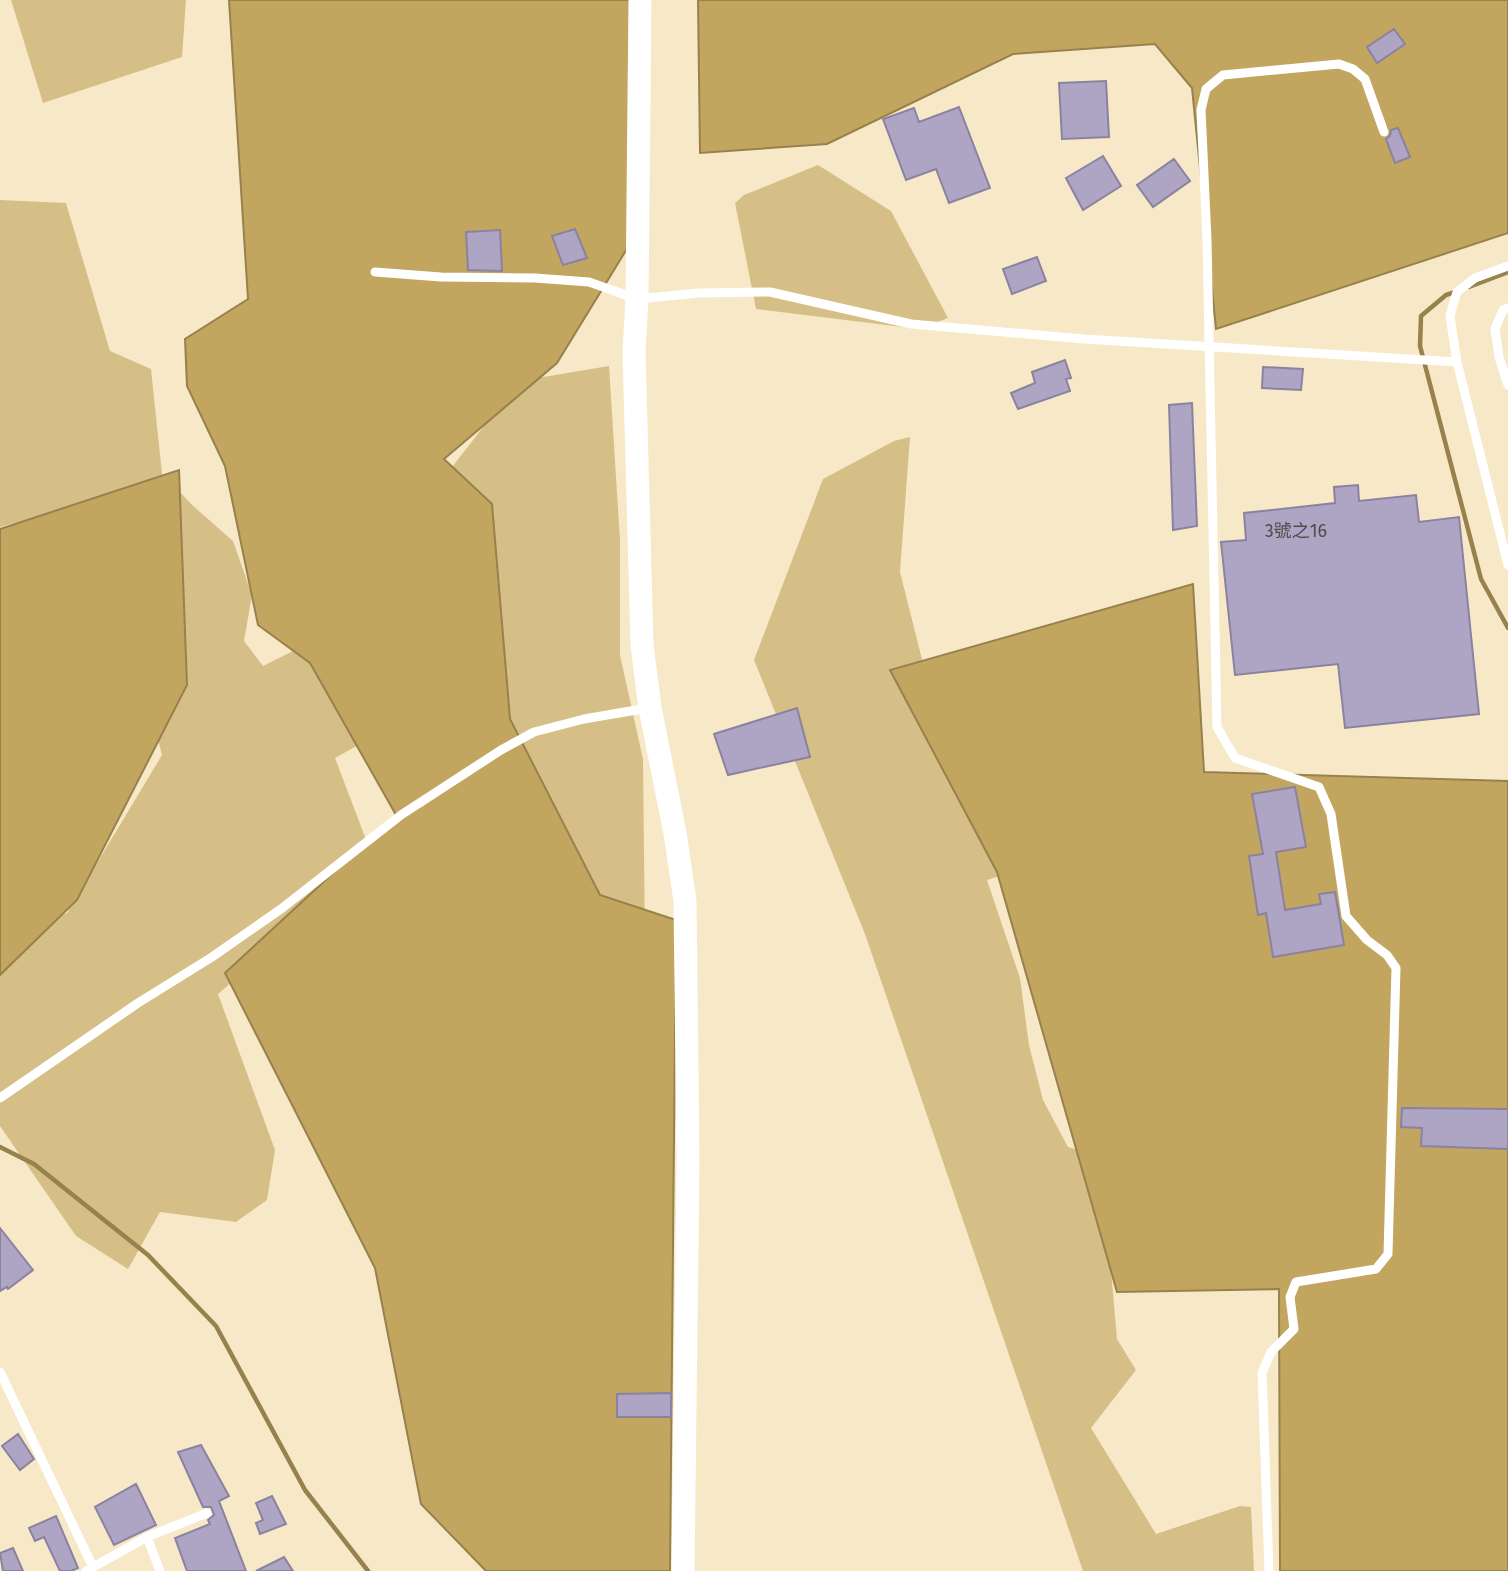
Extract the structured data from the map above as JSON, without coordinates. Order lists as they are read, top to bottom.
{
  "house_numbers": ["3號之16"]
}
